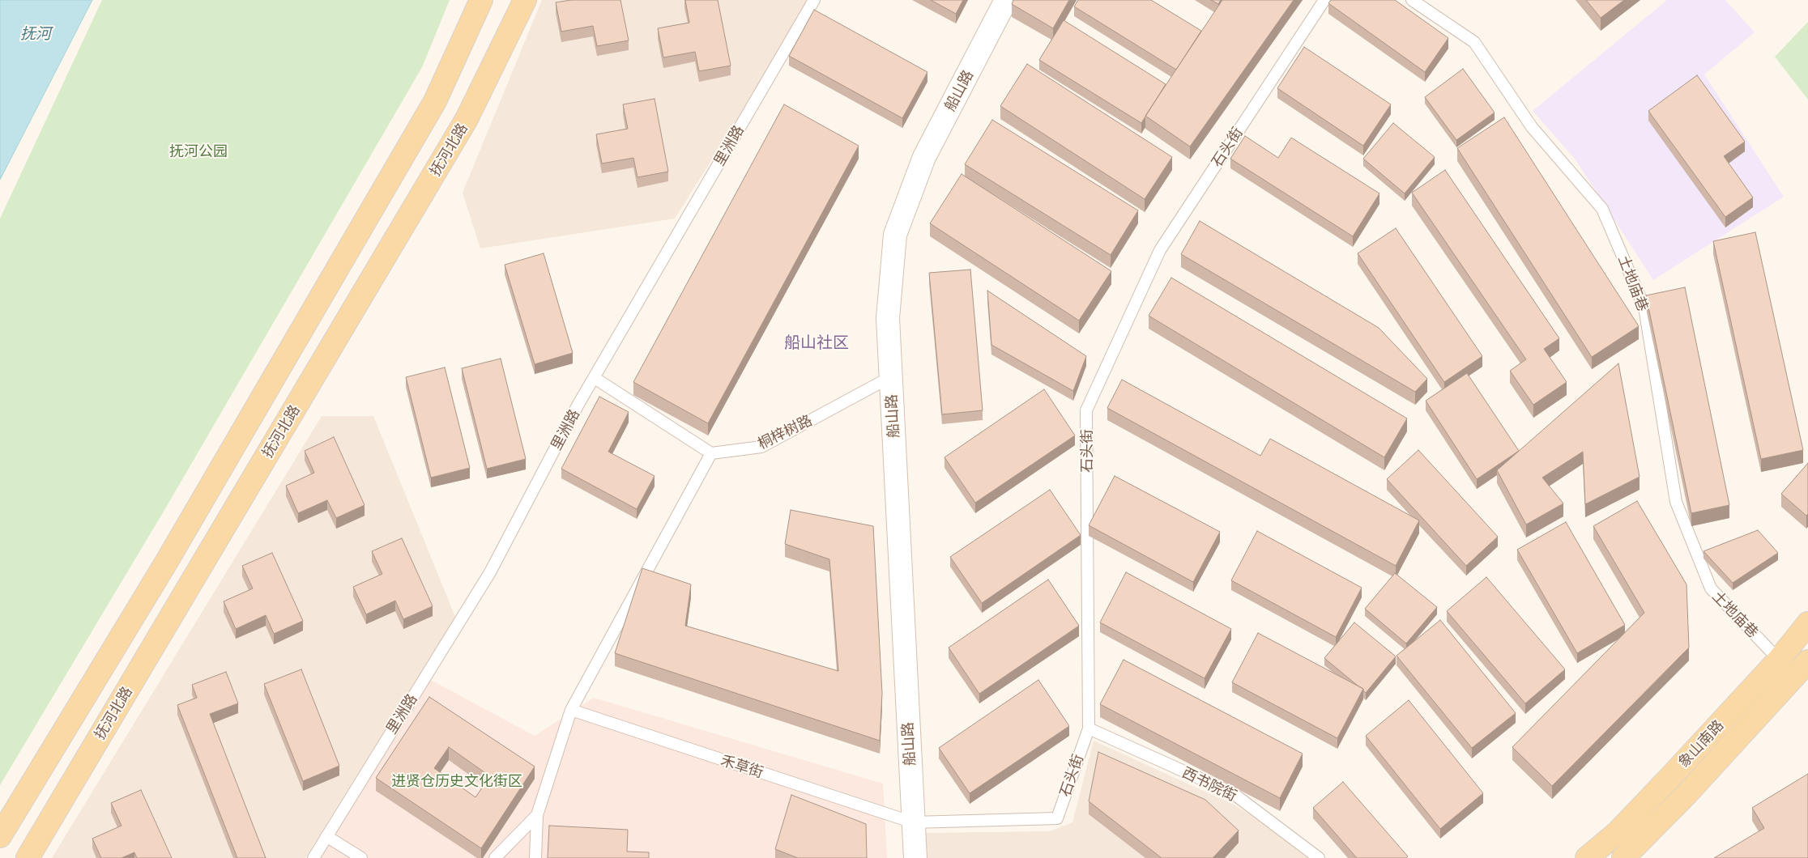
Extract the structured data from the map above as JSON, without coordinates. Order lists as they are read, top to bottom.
{
  "streets": {
    "main road": ["抚河北路", "象山南路"],
    "street": ["船山路"],
    "lane": [
      "里洲路",
      "石头街",
      "土地庙巷",
      "桐梓树路",
      "禾草街",
      "西书院街"
    ]
  },
  "crossings": [
    ["船山路", "石头街"],
    ["船山路", "桐梓树路"],
    ["船山路", "禾草街"],
    ["石头街", "禾草街"],
    ["石头街", "西书院街"],
    ["土地庙巷", "象山南路"]
  ],
  "districts": ["船山社区"],
  "water": ["抚河"],
  "parks": ["抚河公园", "进贤仓历史文化街区"]
}
